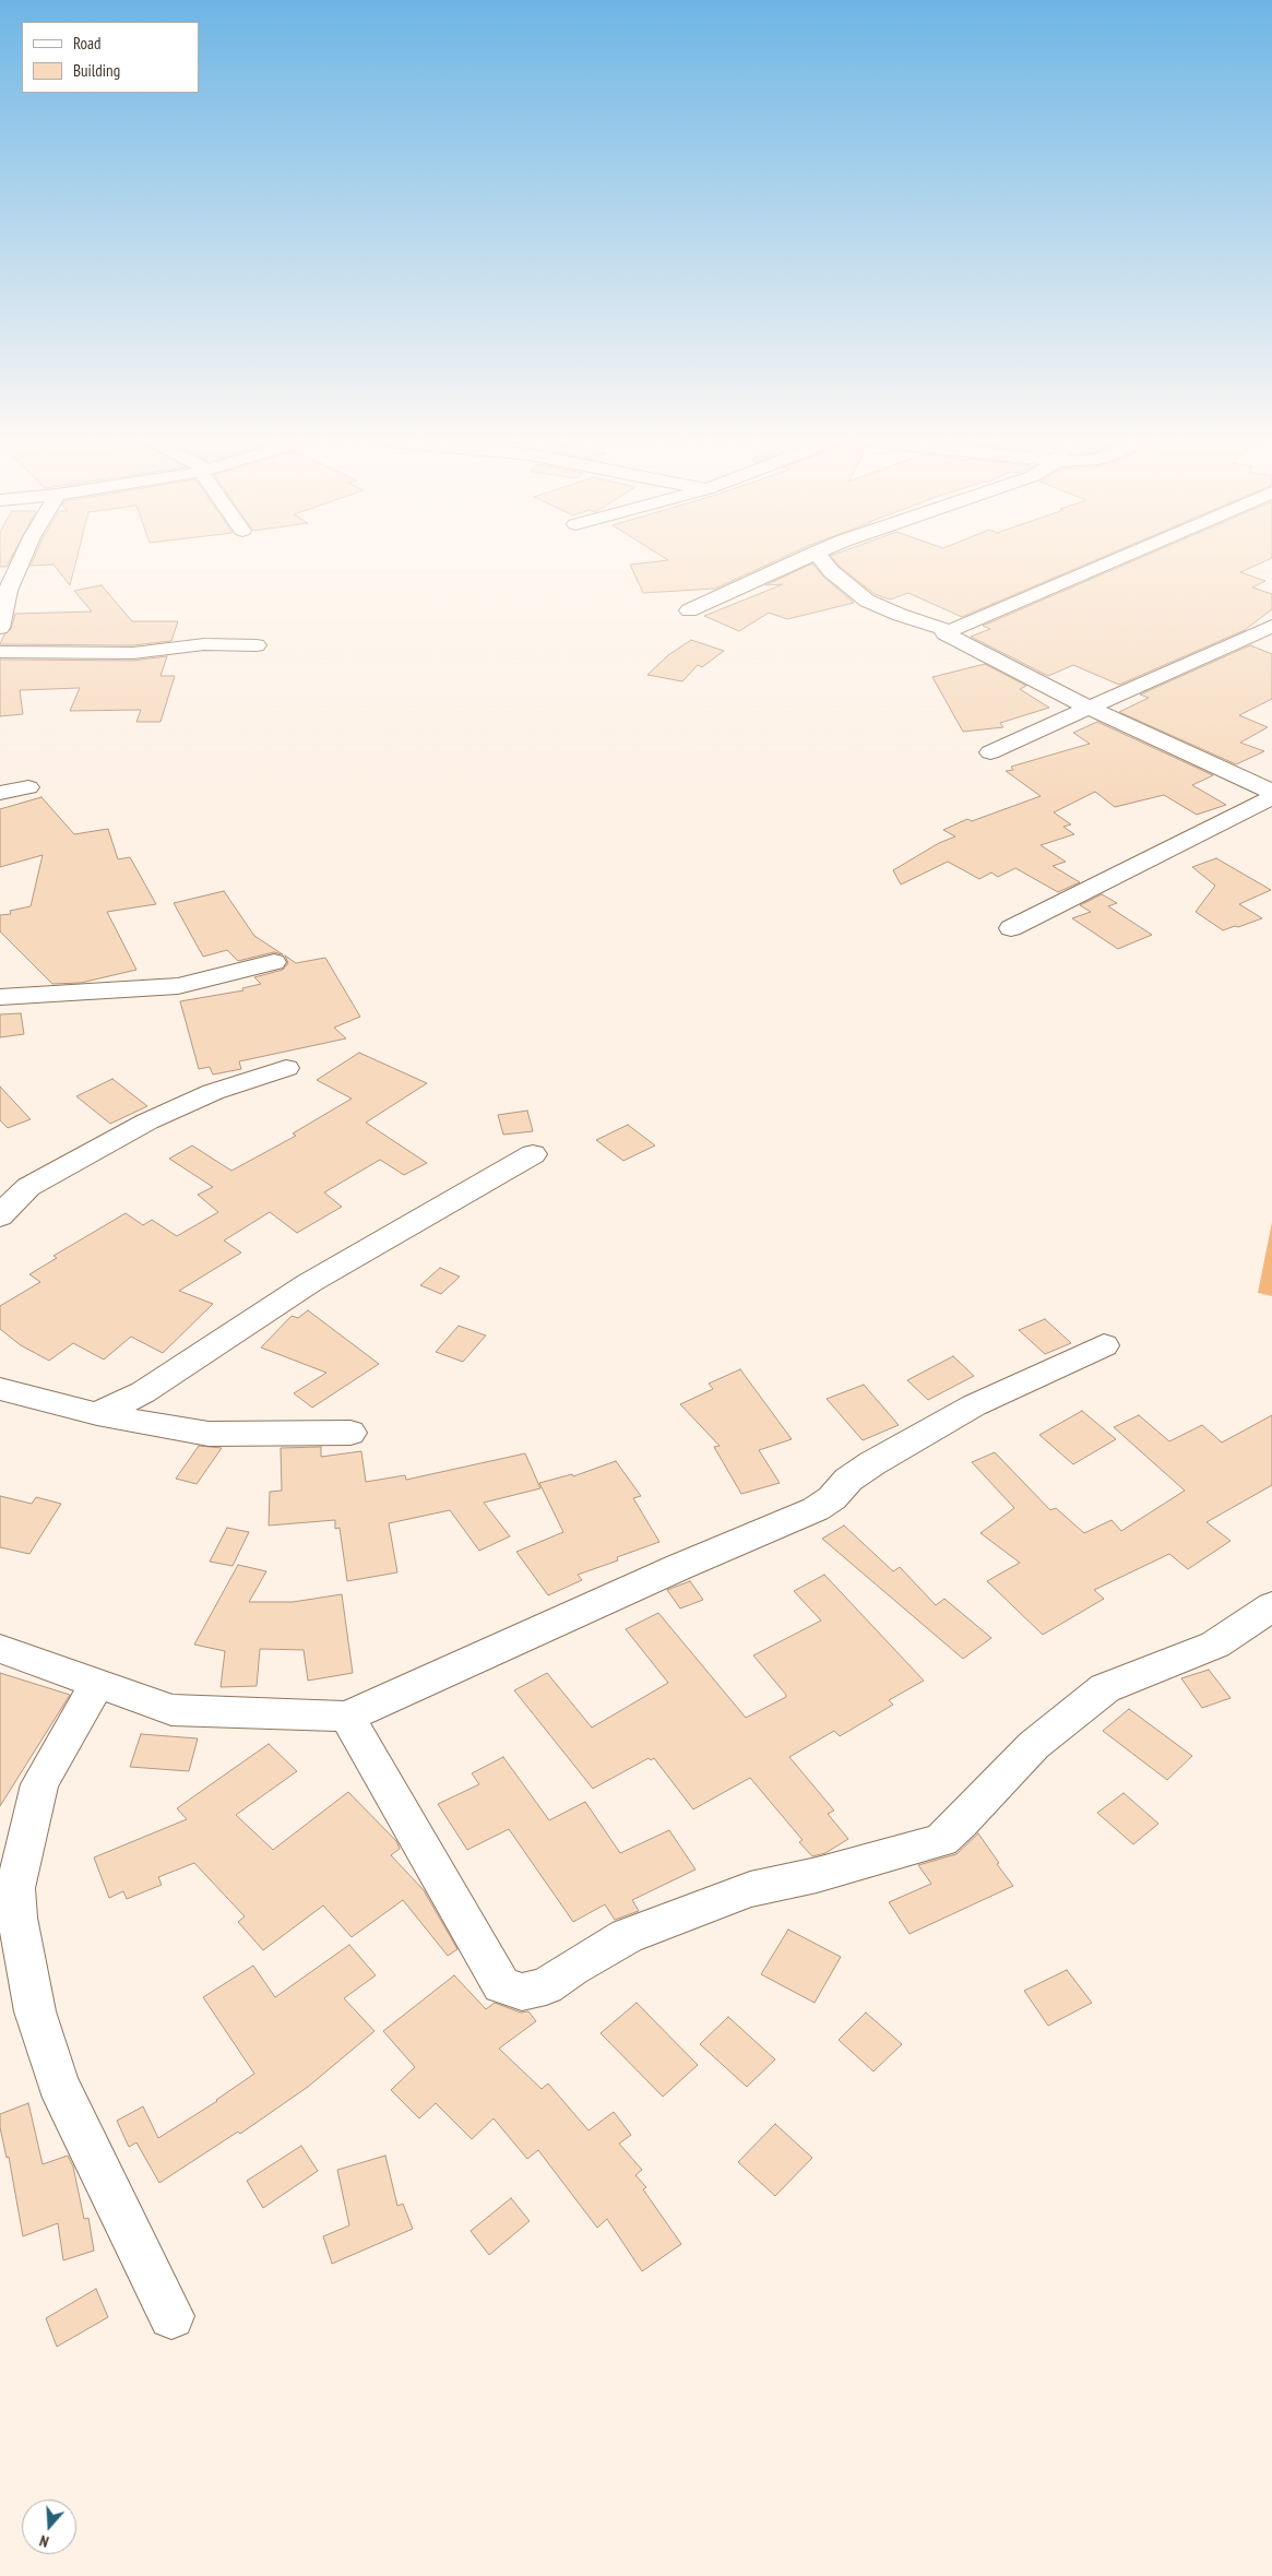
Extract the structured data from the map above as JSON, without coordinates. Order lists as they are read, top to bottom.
{
  "legend": ["Road", "Building"],
  "north": "bottom"
}
